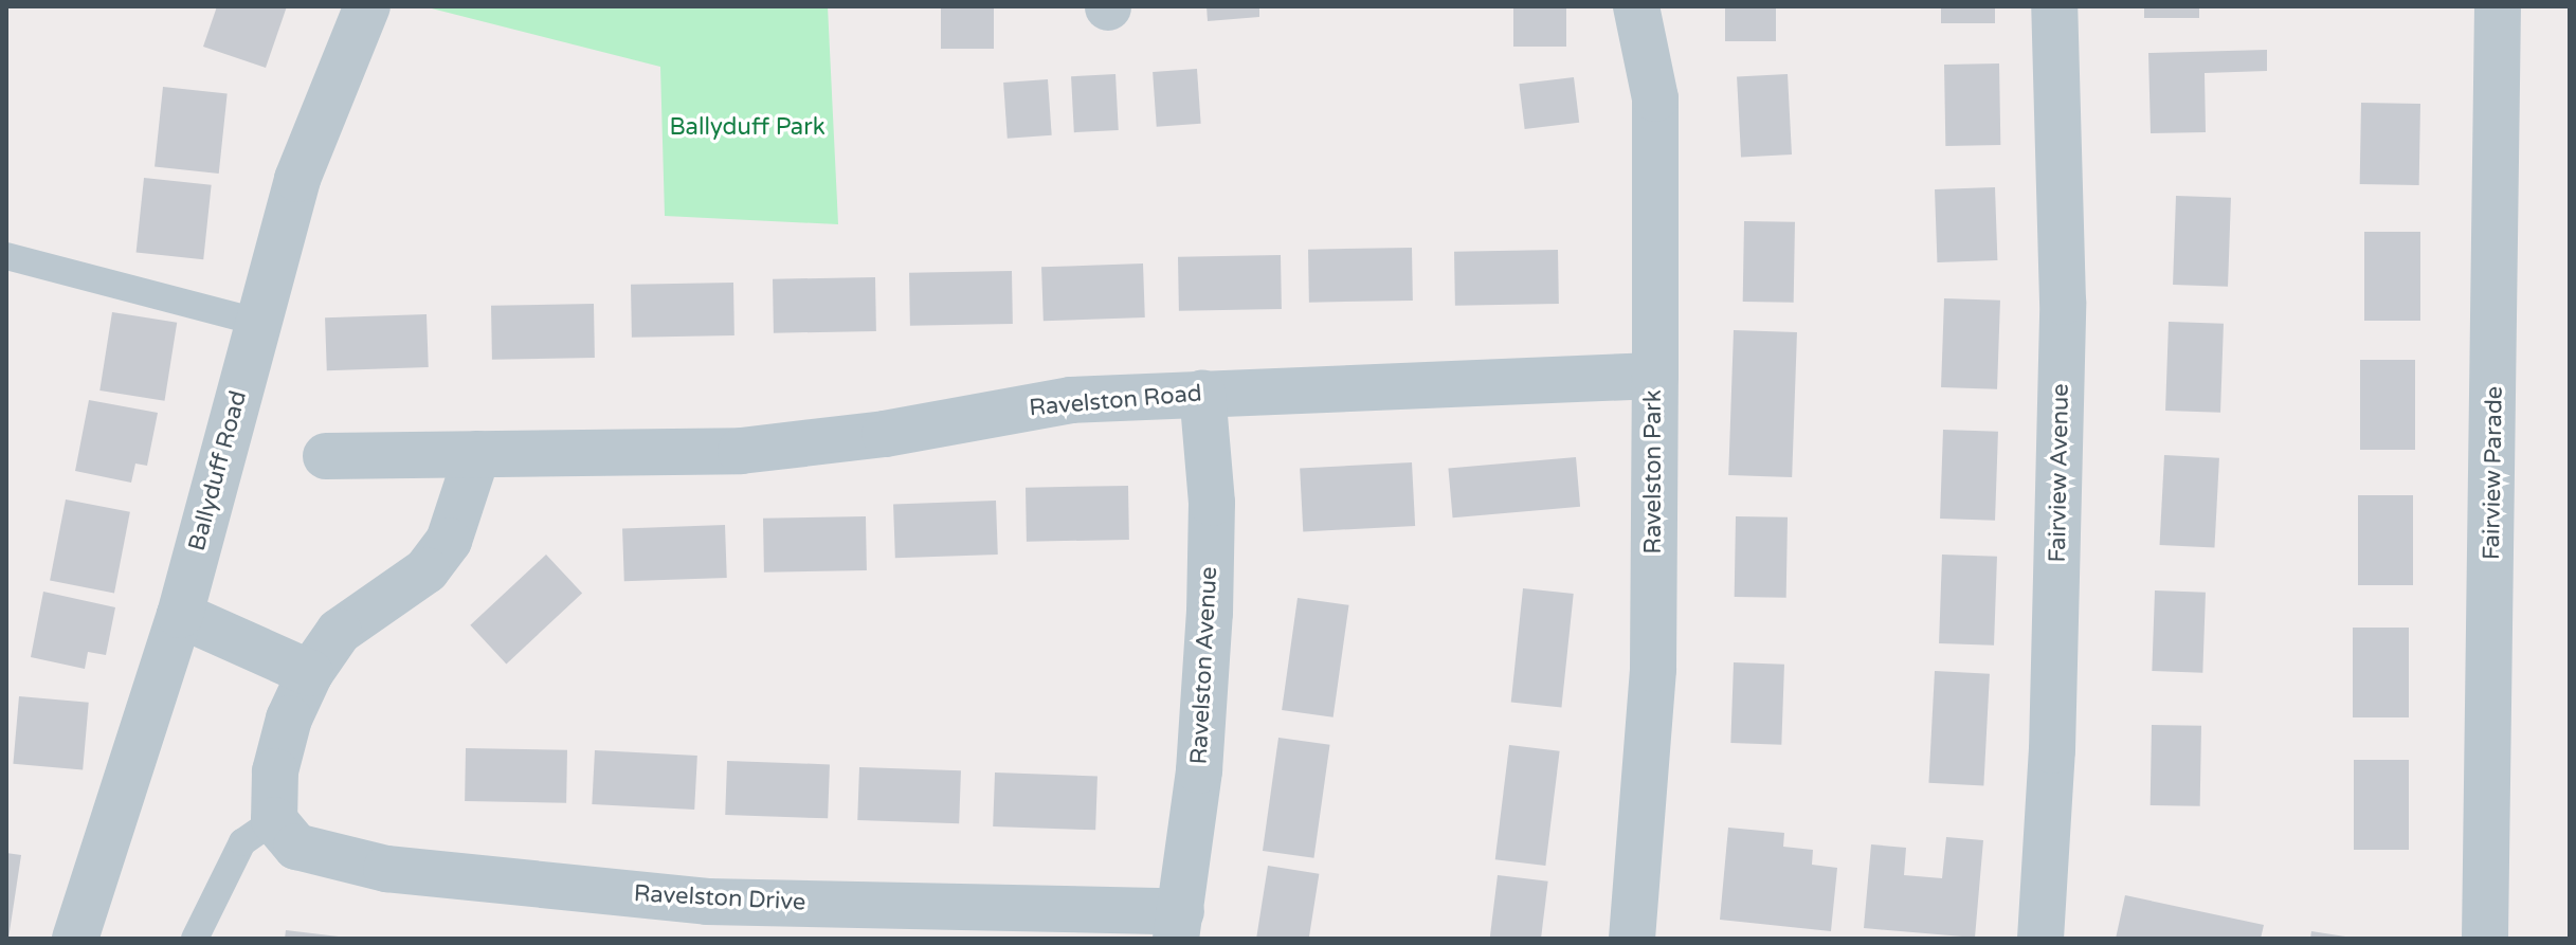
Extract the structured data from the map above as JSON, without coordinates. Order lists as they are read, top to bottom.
{
  "streets": {
    "street": [
      "Ravelston Road",
      "Ballyduff Road",
      "Ravelston Park",
      "Fairview Avenue",
      "Fairview Parade",
      "Ravelston Avenue",
      "Ravelston Drive"
    ]
  },
  "crossings": [
    ["Ravelston Road", "Ravelston Park"],
    ["Ravelston Road", "Ravelston Avenue"],
    ["Ravelston Avenue", "Ravelston Drive"]
  ],
  "parks": ["Ballyduff Park"]
}
